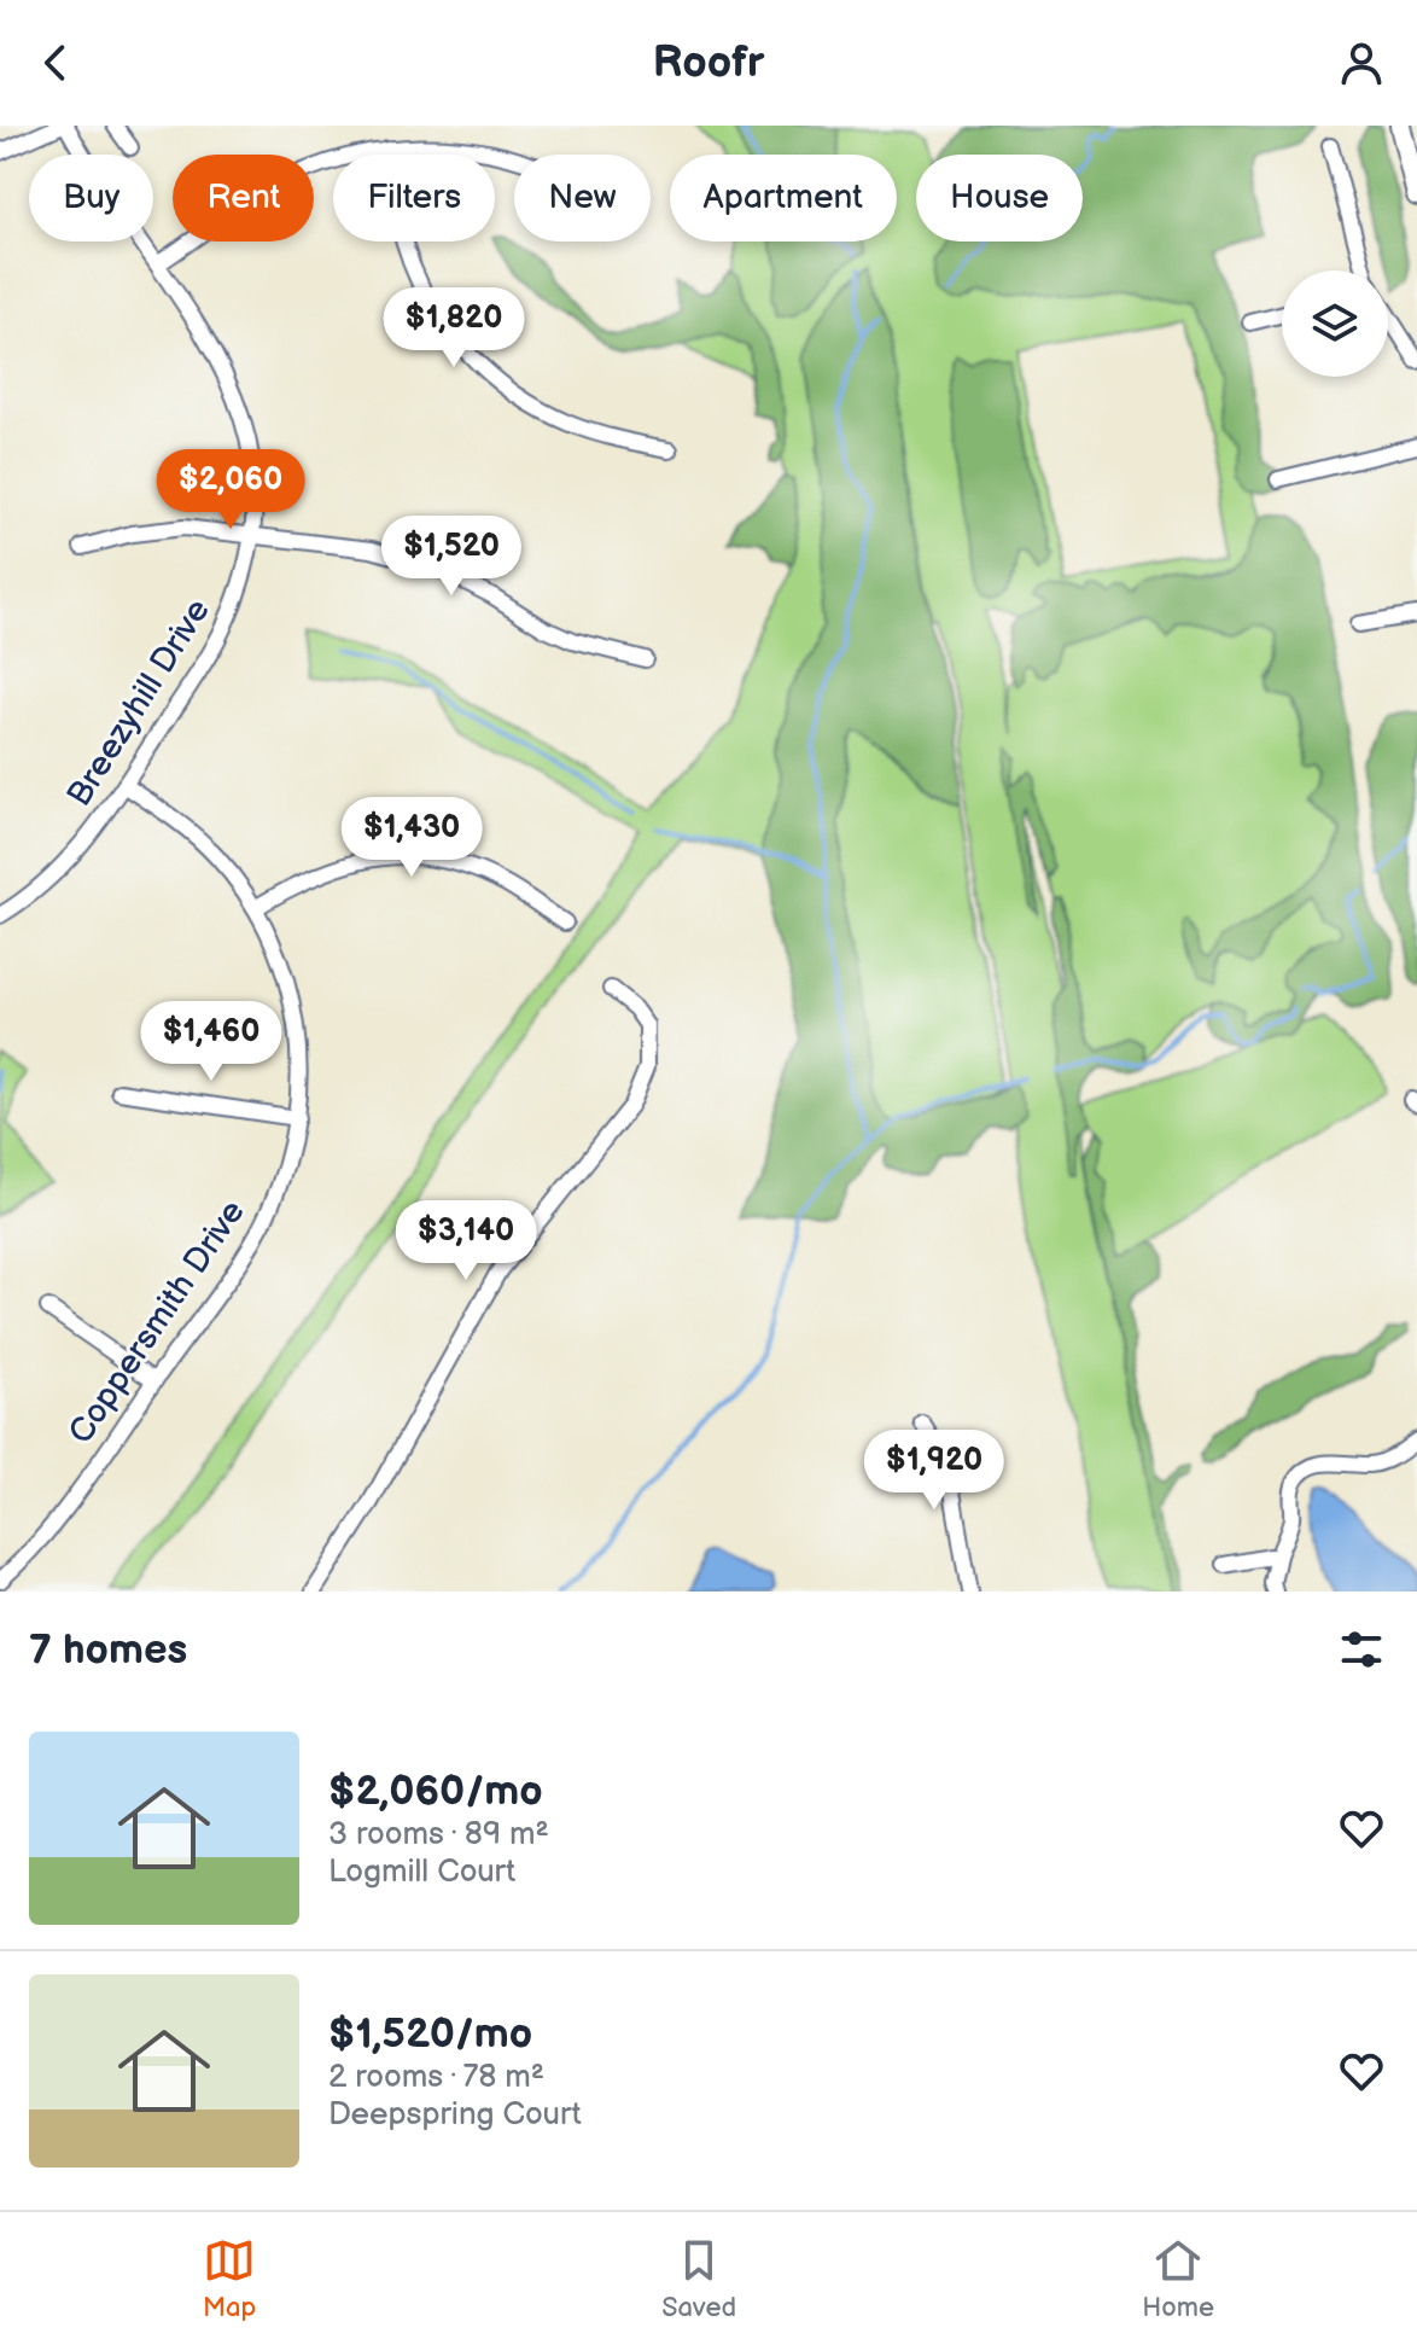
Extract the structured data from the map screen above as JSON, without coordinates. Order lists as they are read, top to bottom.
{
  "streets": {
    "street": ["Breezyhill Drive", "Coppersmith Drive"]
  },
  "crossings": [
    ["Breezyhill Drive", "Coppersmith Drive"]
  ],
  "page": {
    "header": "Roofr",
    "chip": [
      "Buy",
      "Rent",
      "Filters",
      "New",
      "Apartment",
      "House"
    ],
    "price": [
      "$1,820",
      "$2,060",
      "$1,520",
      "$1,430",
      "$1,460",
      "$3,140",
      "$1,920"
    ],
    "heading": "7 homes",
    "list": [
      {
        "name": "$2,060/mo",
        "note": "3 rooms · 89 m² · Logmill Court"
      },
      {
        "name": "$1,520/mo",
        "note": "2 rooms · 78 m² · Deepspring Court"
      }
    ],
    "tabs": ["Map", "Saved", "Home"]
  }
}
